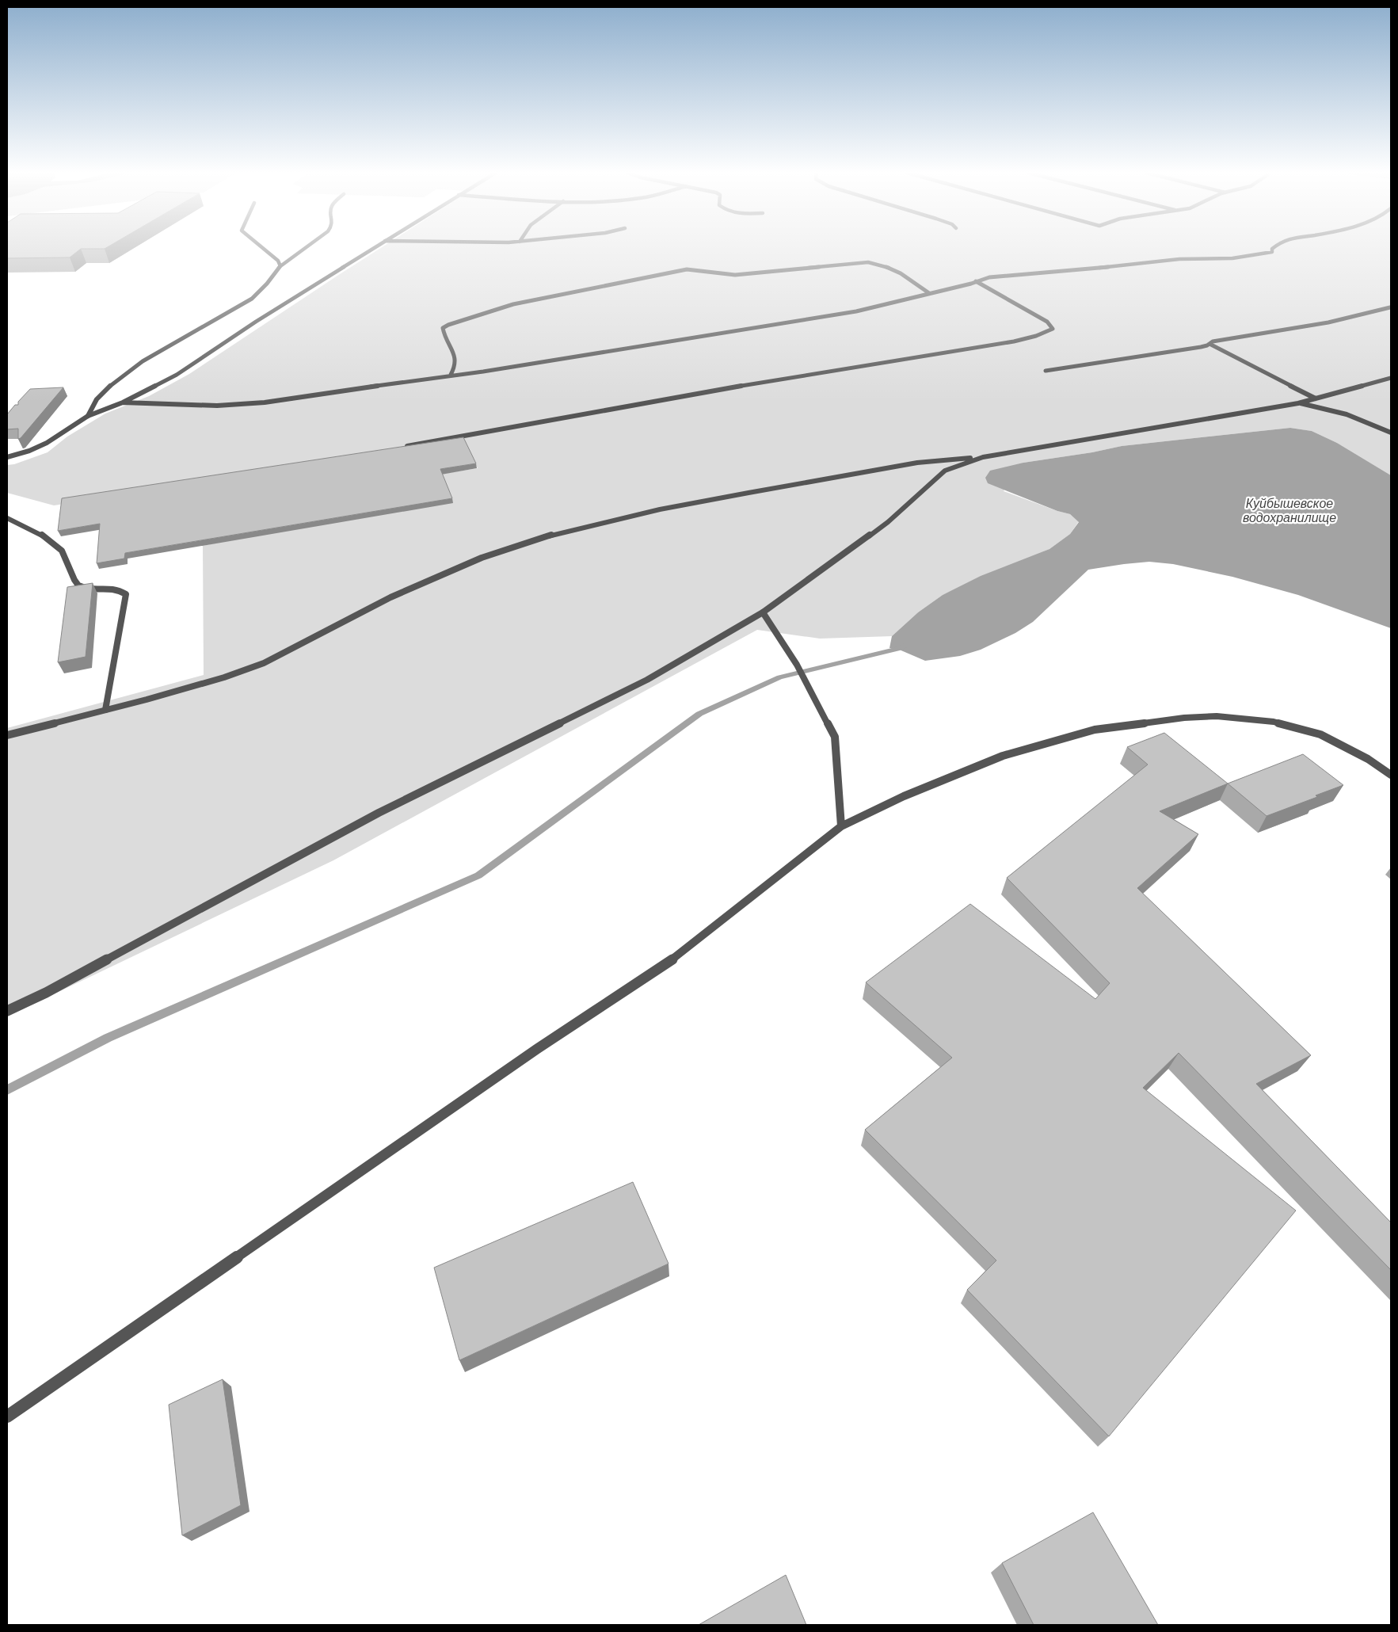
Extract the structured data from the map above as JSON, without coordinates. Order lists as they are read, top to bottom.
{
  "water": ["Куйбышевское водохранилище"]
}
